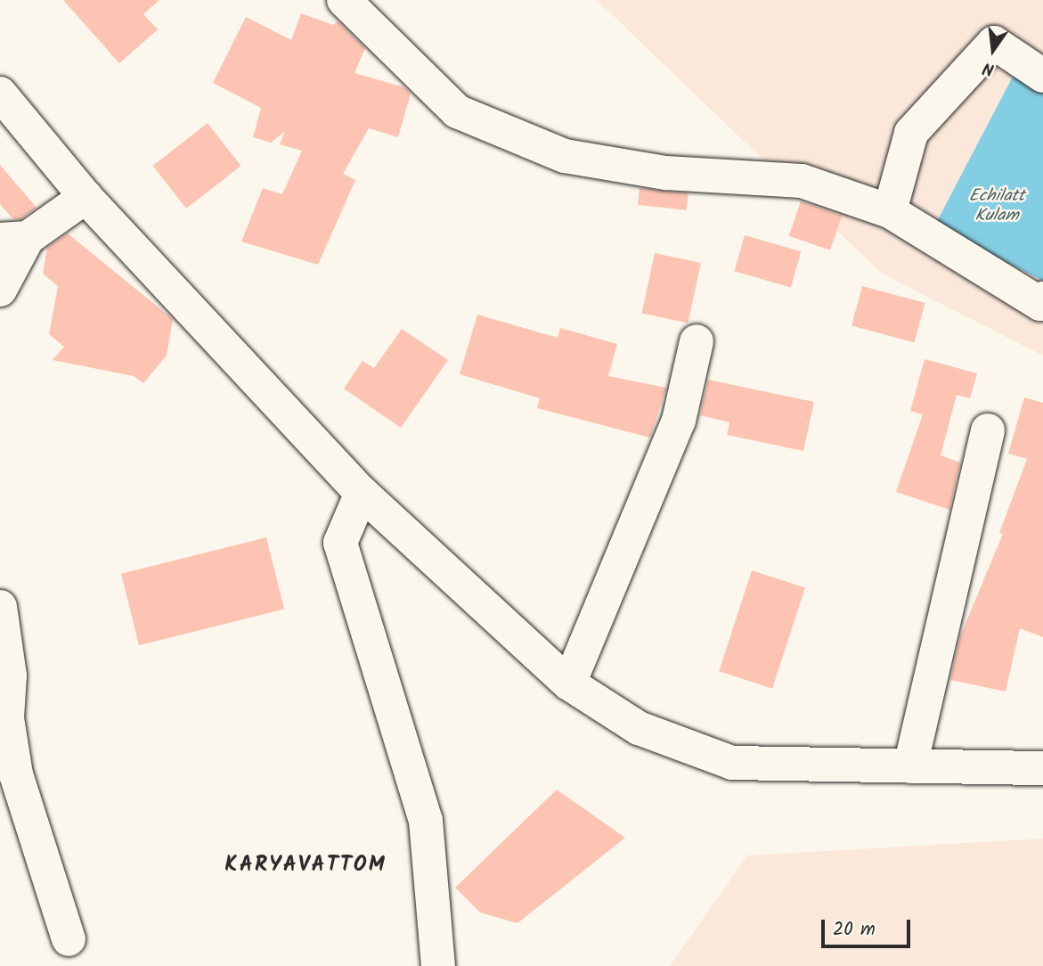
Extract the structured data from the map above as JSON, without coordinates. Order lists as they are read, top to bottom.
{
  "districts": ["KARYAVATTOM"],
  "water": ["Echilatt Kulam"],
  "scale_bar": "20 m",
  "north": "bottom"
}
